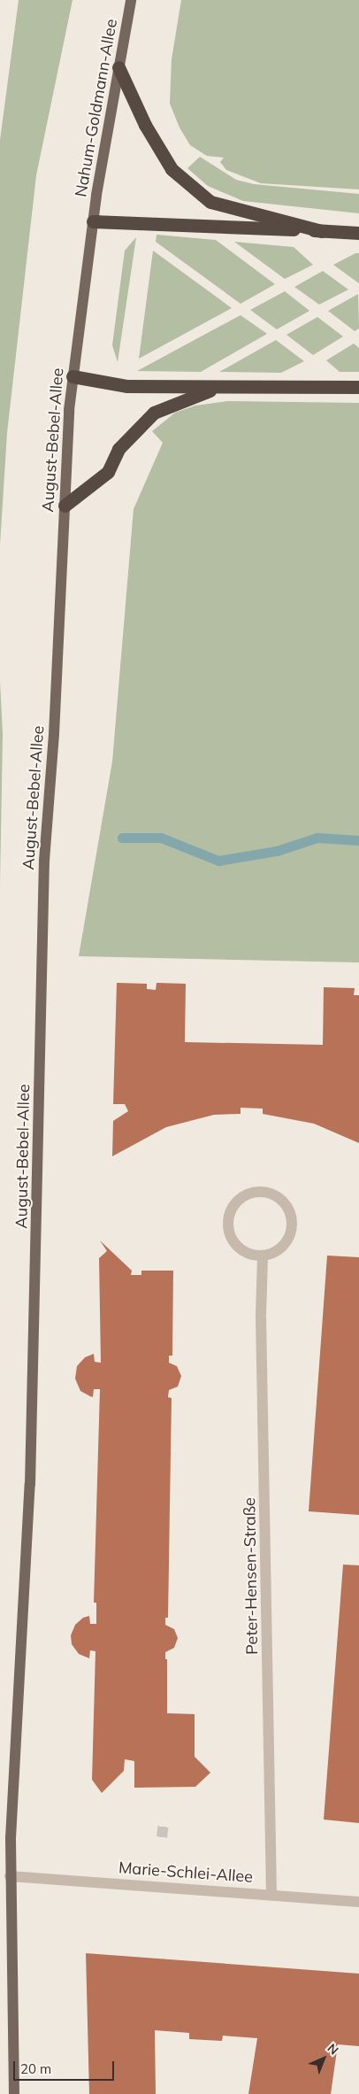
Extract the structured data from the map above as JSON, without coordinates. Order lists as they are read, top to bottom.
{
  "streets": {
    "main road": ["Nahum-Goldmann-Allee", "August-Bebel-Allee"],
    "street": ["Peter-Hensen-Straße", "Marie-Schlei-Allee"]
  },
  "crossings": [
    ["Nahum-Goldmann-Allee", "August-Bebel-Allee"],
    ["August-Bebel-Allee", "Marie-Schlei-Allee"],
    ["Peter-Hensen-Straße", "Marie-Schlei-Allee"]
  ],
  "scale_bar": "20 m",
  "north": "top right"
}
